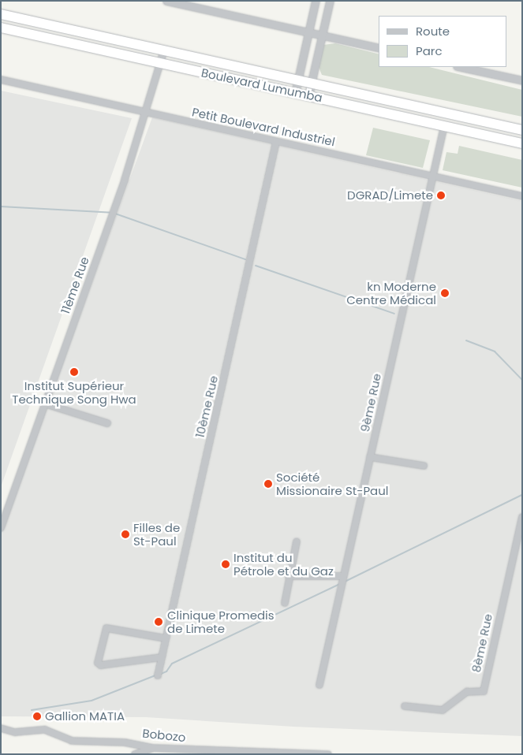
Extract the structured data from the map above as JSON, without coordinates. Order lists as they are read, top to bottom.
{
  "streets": {
    "highway": ["Boulevard Lumumba"],
    "street": [
      "Petit Boulevard Industriel",
      "11ème Rue",
      "9ème Rue",
      "10ème Rue",
      "8ème Rue",
      "Bobozo"
    ]
  },
  "crossings": [
    ["Boulevard Lumumba", "11ème Rue"],
    ["Boulevard Lumumba", "9ème Rue"],
    ["Petit Boulevard Industriel", "11ème Rue"],
    ["Petit Boulevard Industriel", "9ème Rue"],
    ["Petit Boulevard Industriel", "10ème Rue"]
  ],
  "places": [
    "DGRAD/Limete",
    "kn Moderne Centre Médical",
    "Institut Supérieur Technique Song Hwa",
    "Société Missionaire St-Paul",
    "Filles de St-Paul",
    "Institut du Pétrole et du Gaz",
    "Clinique Promedis de Limete",
    "Gallion MATIA"
  ],
  "legend": ["Route", "Parc"]
}
